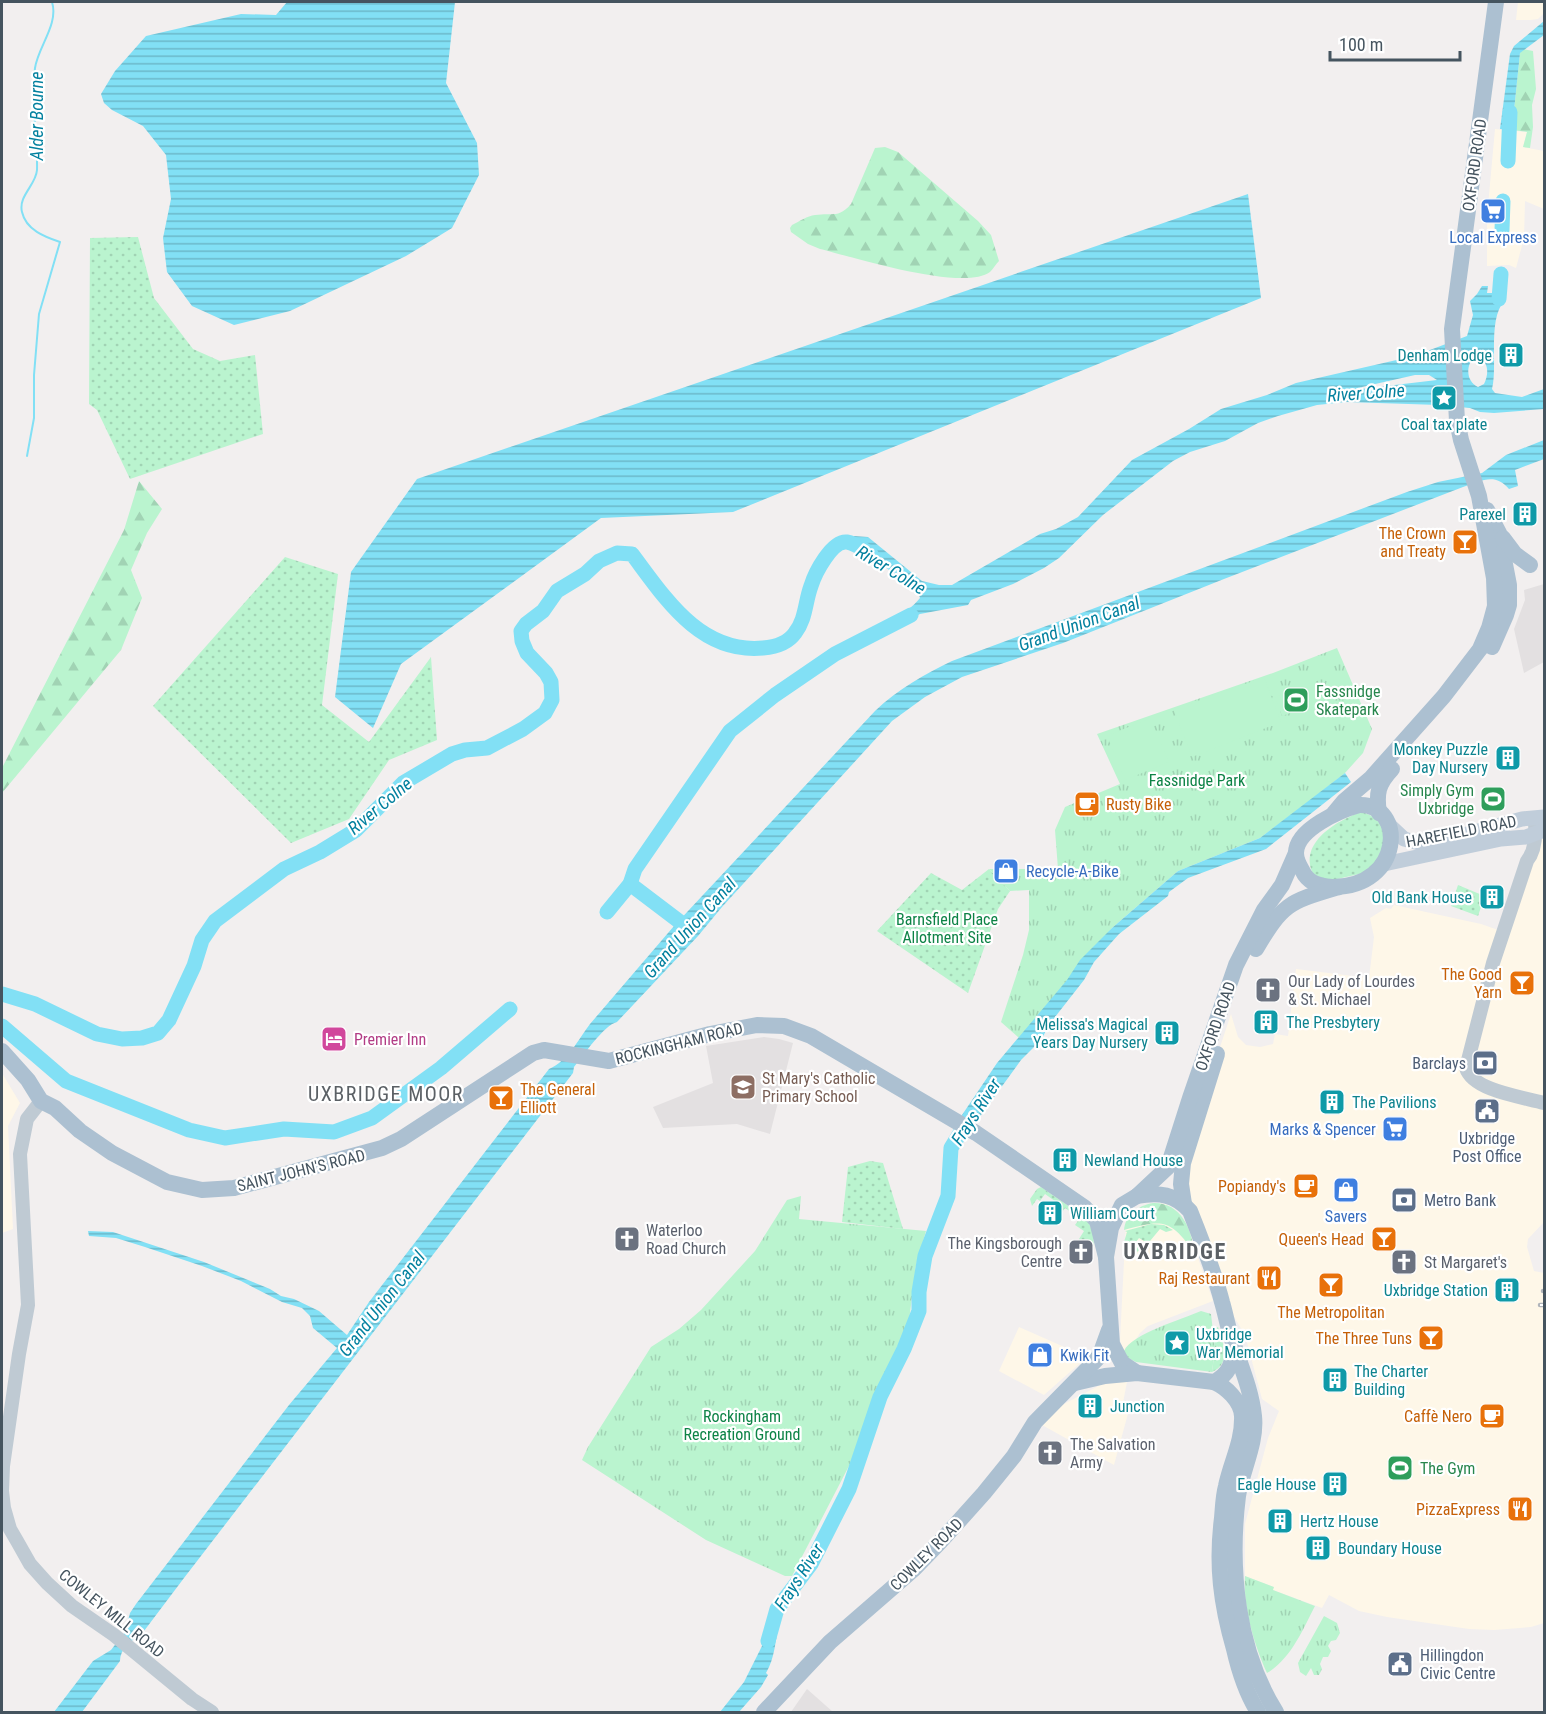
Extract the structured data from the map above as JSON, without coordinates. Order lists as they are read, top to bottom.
{
  "streets": {
    "main road": [
      "OXFORD ROAD",
      "HAREFIELD ROAD",
      "ROCKINGHAM ROAD",
      "SAINT JOHN'S ROAD",
      "COWLEY ROAD"
    ],
    "street": ["COWLEY MILL ROAD"]
  },
  "crossings": [
    ["OXFORD ROAD", "HAREFIELD ROAD"],
    ["ROCKINGHAM ROAD", "SAINT JOHN'S ROAD"],
    ["SAINT JOHN'S ROAD", "COWLEY MILL ROAD"]
  ],
  "districts": ["UXBRIDGE MOOR", "UXBRIDGE"],
  "water": [
    "Alder Bourne",
    "River Colne",
    "Grand Union Canal",
    "Frays River"
  ],
  "parks": ["Fassnidge Park", "Barnsfield Place Allotment Site", "Rockingham Recreation Ground"],
  "places": {
    "supermarket": ["Local Express", "Marks & Spencer"],
    "building": [
      "Denham Lodge",
      "Parexel",
      "Monkey Puzzle Day Nursery",
      "Old Bank House",
      "The Presbytery",
      "Melissa's Magical Years Day Nursery",
      "The Pavilions",
      "Newland House",
      "William Court",
      "Uxbridge Station",
      "The Charter Building",
      "Junction",
      "Eagle House",
      "Hertz House",
      "Boundary House"
    ],
    "place": ["Coal tax plate", "Uxbridge War Memorial"],
    "bar": [
      "The Crown and Treaty",
      "The Good Yarn",
      "The General Elliott",
      "Queen's Head",
      "The Metropolitan",
      "The Three Tuns"
    ],
    "sports": ["Fassnidge Skatepark", "Simply Gym Uxbridge", "The Gym"],
    "cafe": ["Rusty Bike", "Popiandy's", "Caffè Nero"],
    "shop": ["Recycle-A-Bike", "Savers", "Kwik Fit"],
    "church": [
      "Our Lady of Lourdes & St. Michael",
      "Waterloo Road Church",
      "The Kingsborough Centre",
      "St Margaret's",
      "The Salvation Army"
    ],
    "hotel": ["Premier Inn"],
    "bank": ["Barclays", "Metro Bank"],
    "school or university": ["St Mary's Catholic Primary School"],
    "public building": ["Uxbridge Post Office", "Hillingdon Civic Centre"],
    "restaurant": ["Raj Restaurant", "PizzaExpress"]
  },
  "scale_bar": "100 m"
}
